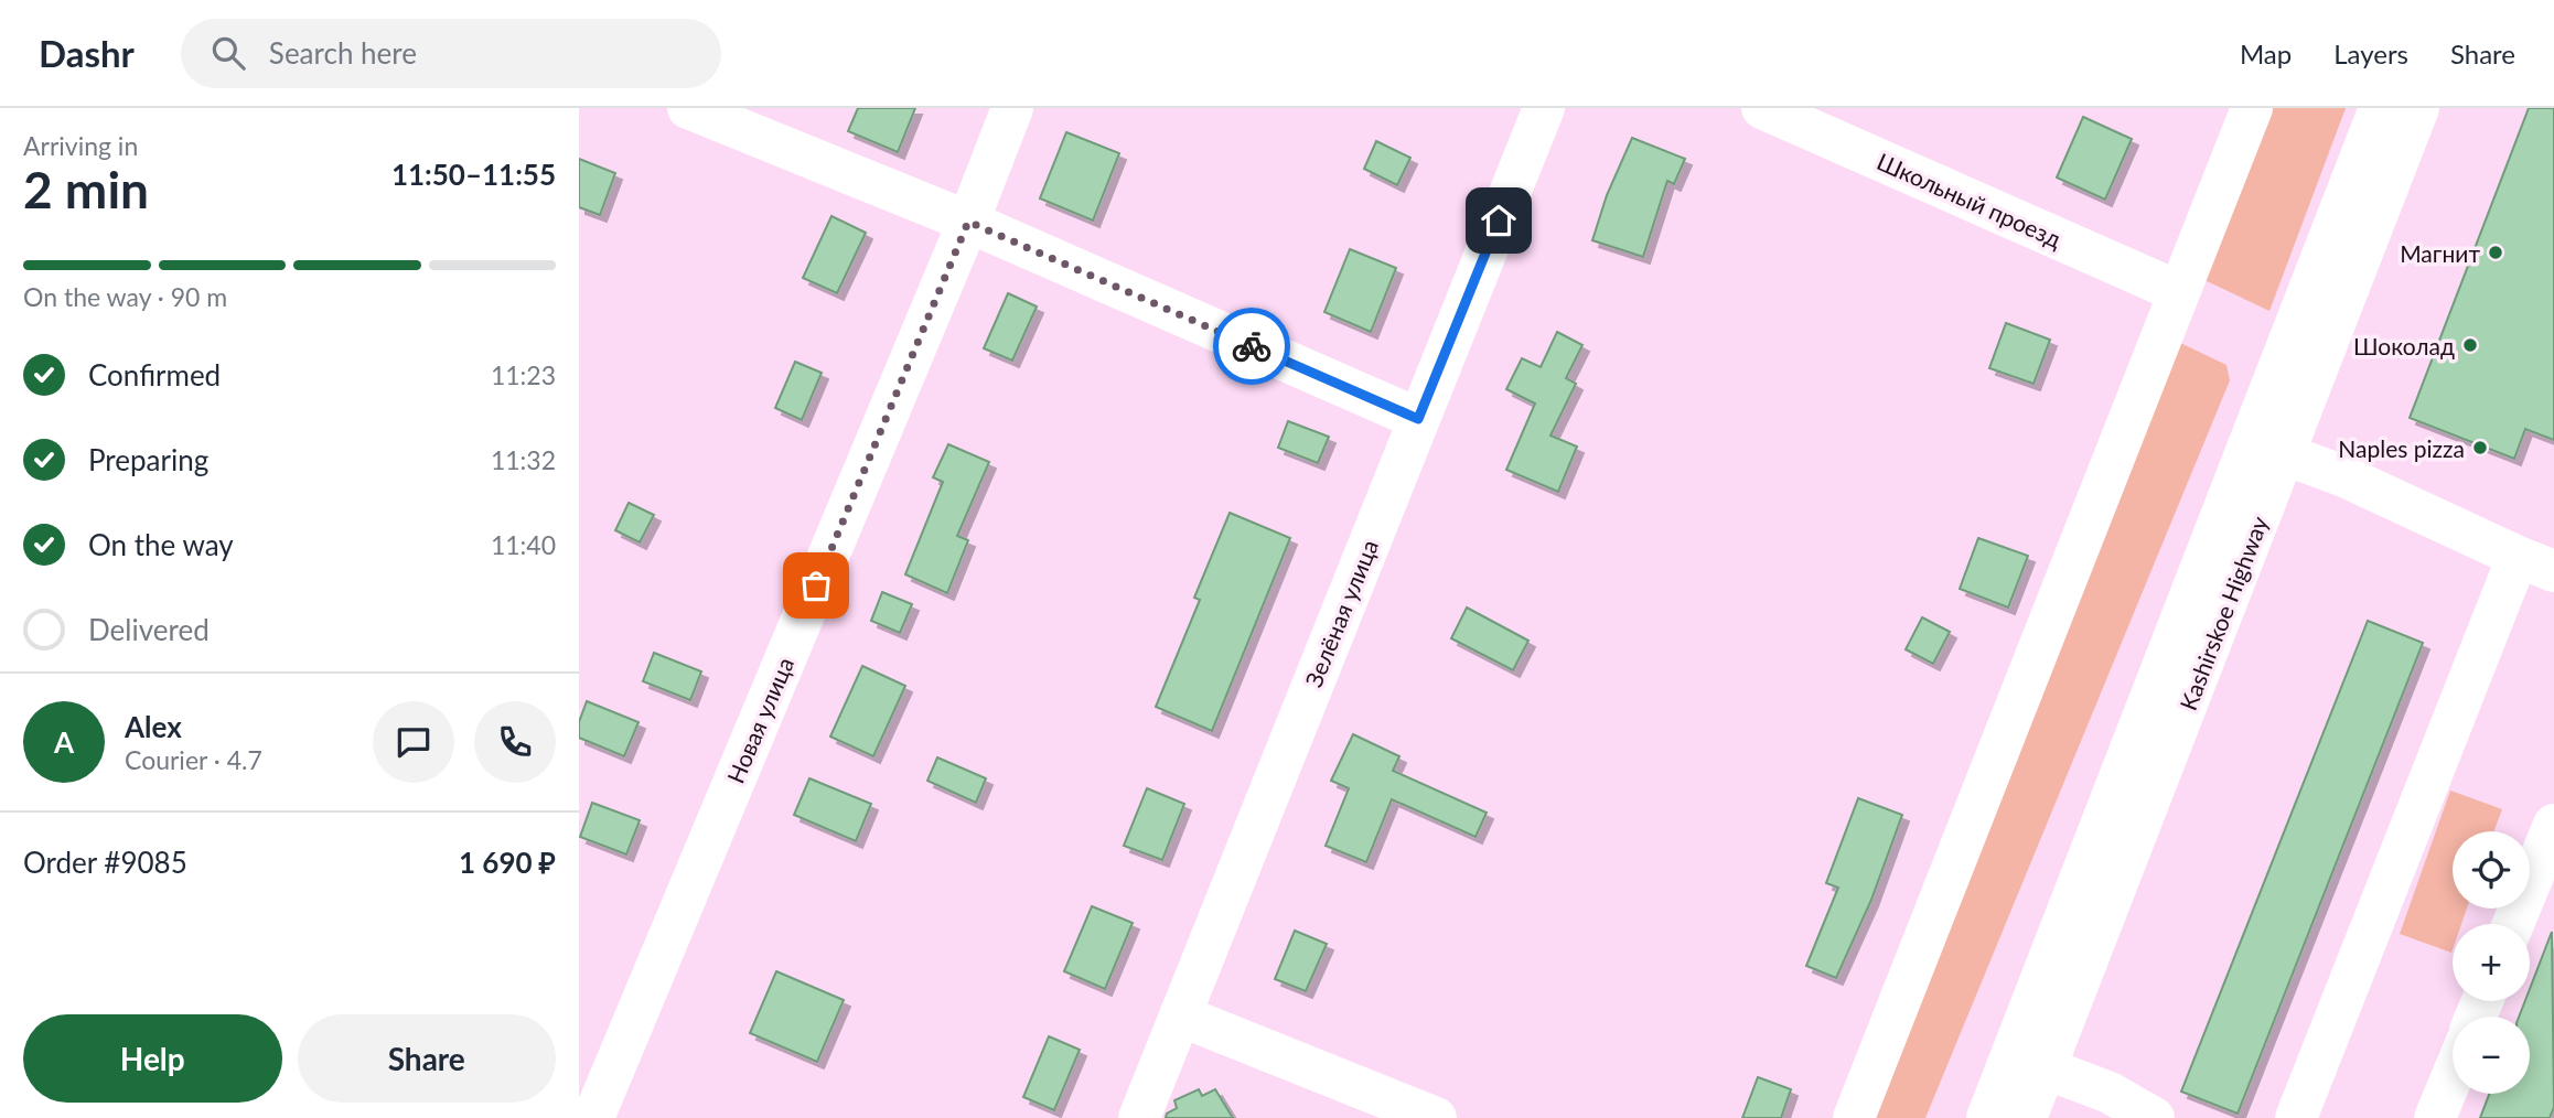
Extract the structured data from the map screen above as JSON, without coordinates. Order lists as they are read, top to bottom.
{
  "streets": {
    "street": [
      "Школьный проезд",
      "Зелёная улица",
      "Kashirskoe Highway",
      "Новая улица"
    ]
  },
  "places": ["Магнит", "Шоколад", "Naples pizza"],
  "page": {
    "header": "Dashr",
    "search": "Search here",
    "nav": ["Map", "Layers", "Share"],
    "heading": ["2 min", "Arriving in", "11:50–11:55"],
    "panel": [
      "Alex",
      "Courier · 4.7",
      "Order #9085",
      "1 690 ₽"
    ],
    "bar": "On the way · 90 m",
    "list": [
      ["Confirmed", "11:23"],
      ["Preparing", "11:32"],
      ["On the way", "11:40"],
      "Delivered"
    ],
    "round": "A",
    "map_buttons": ["+", "−"],
    "buttons": ["Help", "Share"]
  }
}
